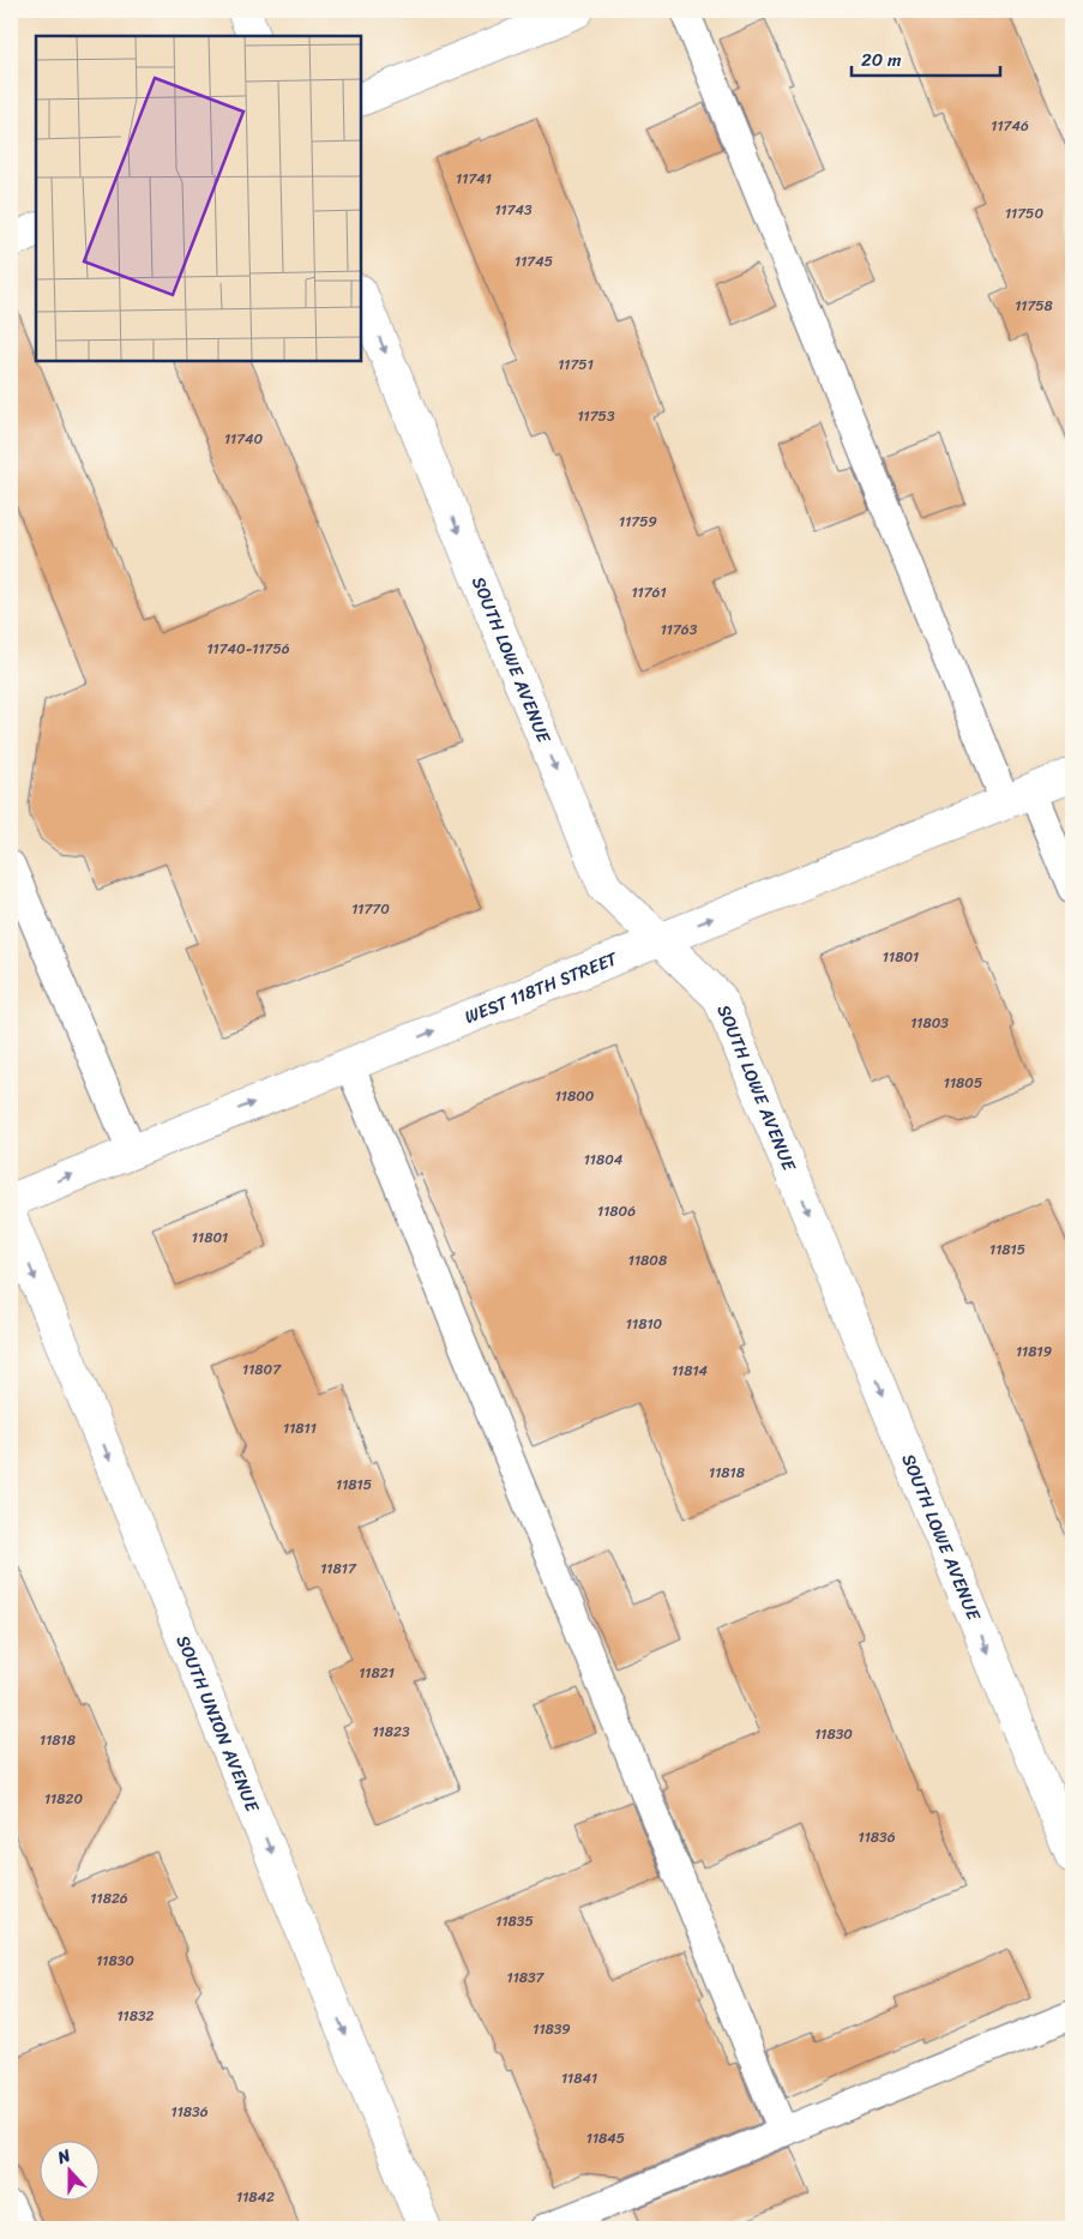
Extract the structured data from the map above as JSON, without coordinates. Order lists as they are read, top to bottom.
{
  "streets": {
    "street": ["SOUTH LOWE AVENUE", "WEST 118TH STREET", "SOUTH UNION AVENUE"]
  },
  "crossings": [
    ["SOUTH LOWE AVENUE", "WEST 118TH STREET"]
  ],
  "one_way": ["SOUTH LOWE AVENUE", "WEST 118TH STREET", "SOUTH UNION AVENUE"],
  "house_numbers": [
    "11746",
    "11741",
    "11743",
    "11750",
    "11745",
    "11758",
    "11751",
    "11753",
    "11740",
    "11759",
    "11761",
    "11763",
    "11740-11756",
    "11770",
    "11801",
    "11803",
    "11805",
    "11800",
    "11804",
    "11806",
    "11801",
    "11815",
    "11808",
    "11810",
    "11819",
    "11807",
    "11814",
    "11811",
    "11818",
    "11815",
    "11817",
    "11821",
    "11823",
    "11830",
    "11818",
    "11820",
    "11836",
    "11826",
    "11835",
    "11830",
    "11837",
    "11832",
    "11839",
    "11841",
    "11836",
    "11845",
    "11842"
  ],
  "scale_bar": "20 m",
  "north": "top"
}
